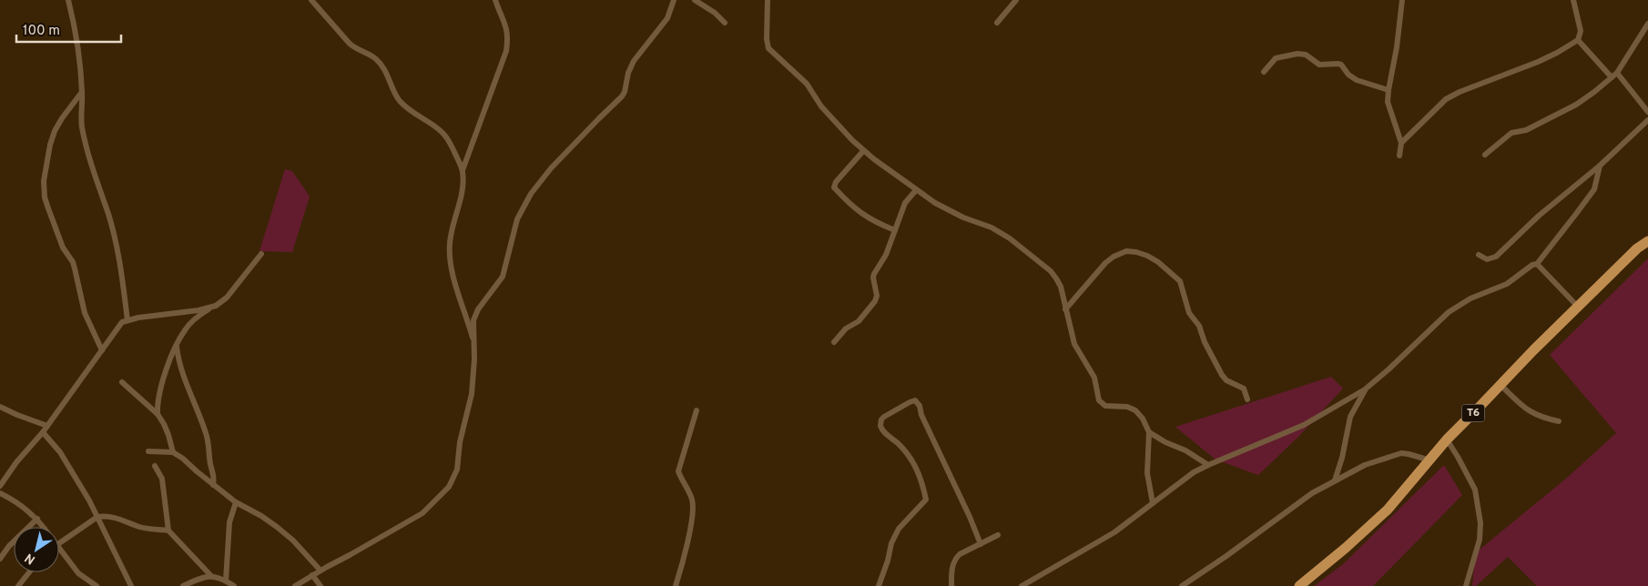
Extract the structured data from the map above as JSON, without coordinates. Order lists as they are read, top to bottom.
{
  "streets": {
    "highway": ["T6"]
  },
  "scale_bar": "100 m",
  "north": "bottom left"
}
